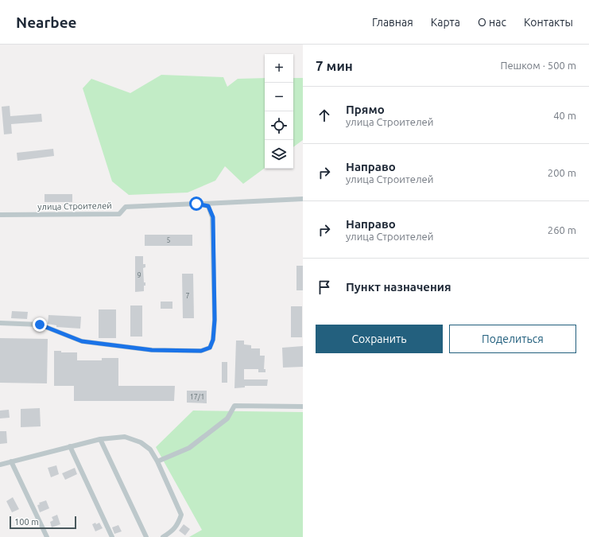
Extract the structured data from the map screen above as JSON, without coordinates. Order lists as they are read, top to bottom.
{
  "streets": {
    "street": ["улица Строителей"]
  },
  "house_numbers": [
    "5",
    "9",
    "7",
    "17/1"
  ],
  "scale_bar": "100 m",
  "page": {
    "header": "Nearbee",
    "nav": [
      "Главная",
      "Карта",
      "О нас",
      "Контакты"
    ],
    "heading": ["7 мин", "Пешком · 500 m"],
    "map_buttons": ["+", "−"],
    "list": [
      ["Прямо", "улица Строителей", "40 m"],
      ["Направо", "улица Строителей", "200 m"],
      ["Направо", "улица Строителей", "260 m"],
      "Пункт назначения"
    ],
    "buttons": ["Сохранить", "Поделиться"],
    "scale": "100 m"
  }
}
